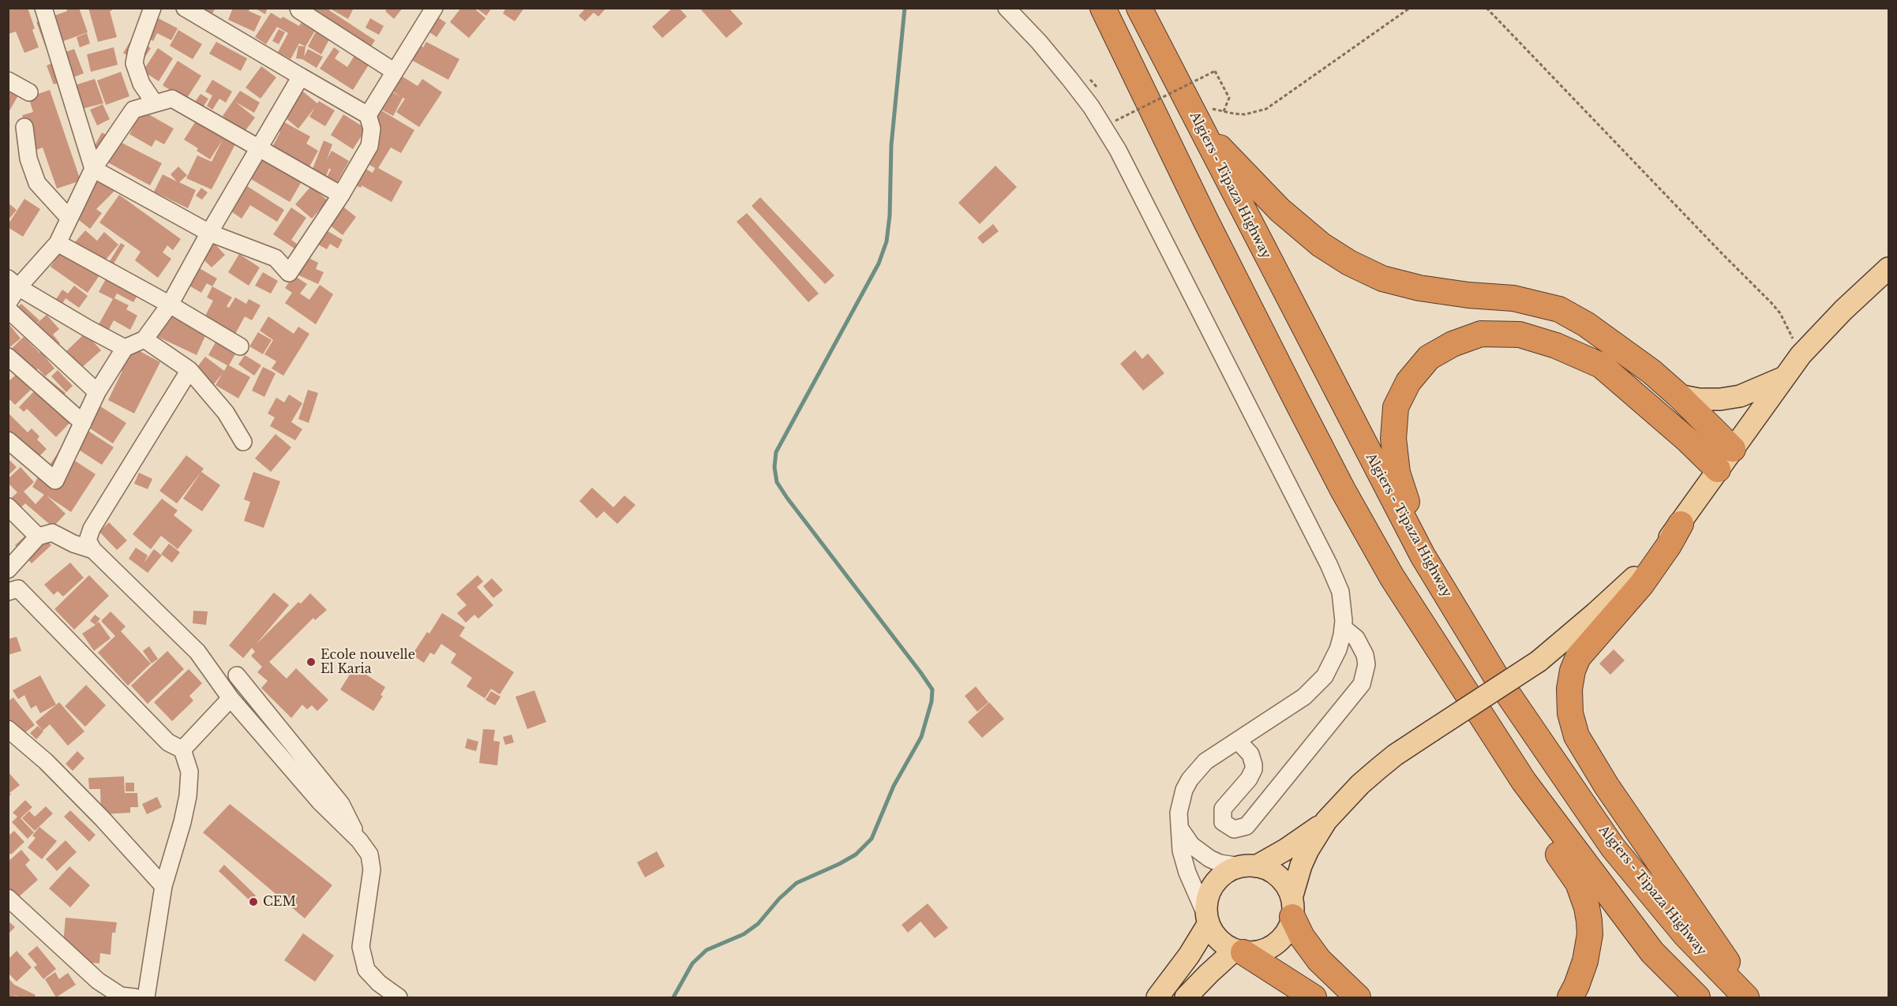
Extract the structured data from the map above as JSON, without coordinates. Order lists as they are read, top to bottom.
{
  "streets": {
    "highway": ["Algiers - Tipaza Highway"]
  },
  "places": ["Ecole nouvelle El Karia", "CEM"]
}
